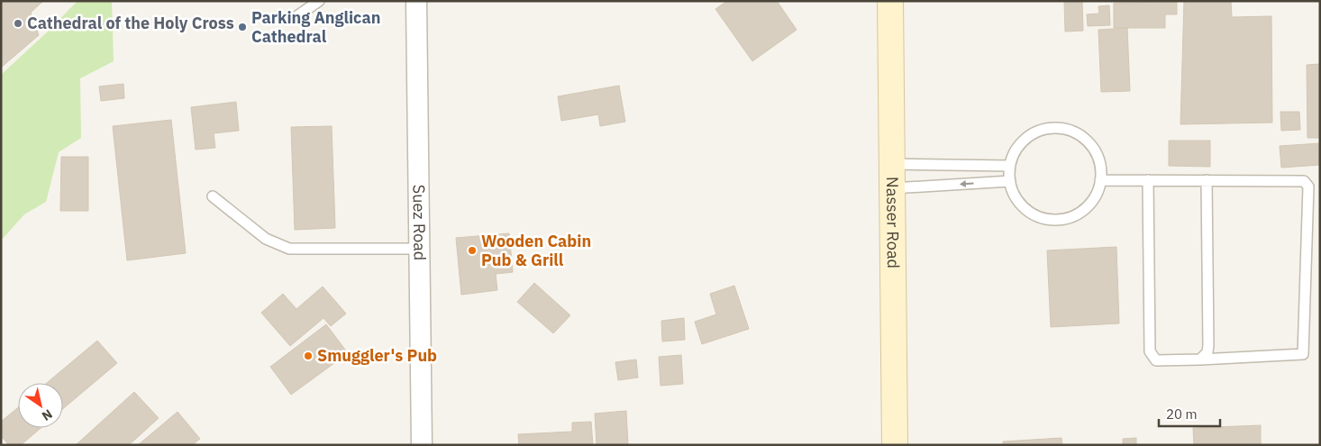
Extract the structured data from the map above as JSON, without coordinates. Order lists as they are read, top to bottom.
{
  "streets": {
    "main road": ["Nasser Road"],
    "street": ["Suez Road"]
  },
  "places": [
    "Cathedral of the Holy Cross",
    "Parking Anglican Cathedral",
    "Wooden Cabin Pub & Grill",
    "Smuggler's Pub"
  ],
  "scale_bar": "20 m",
  "north": "bottom right"
}
